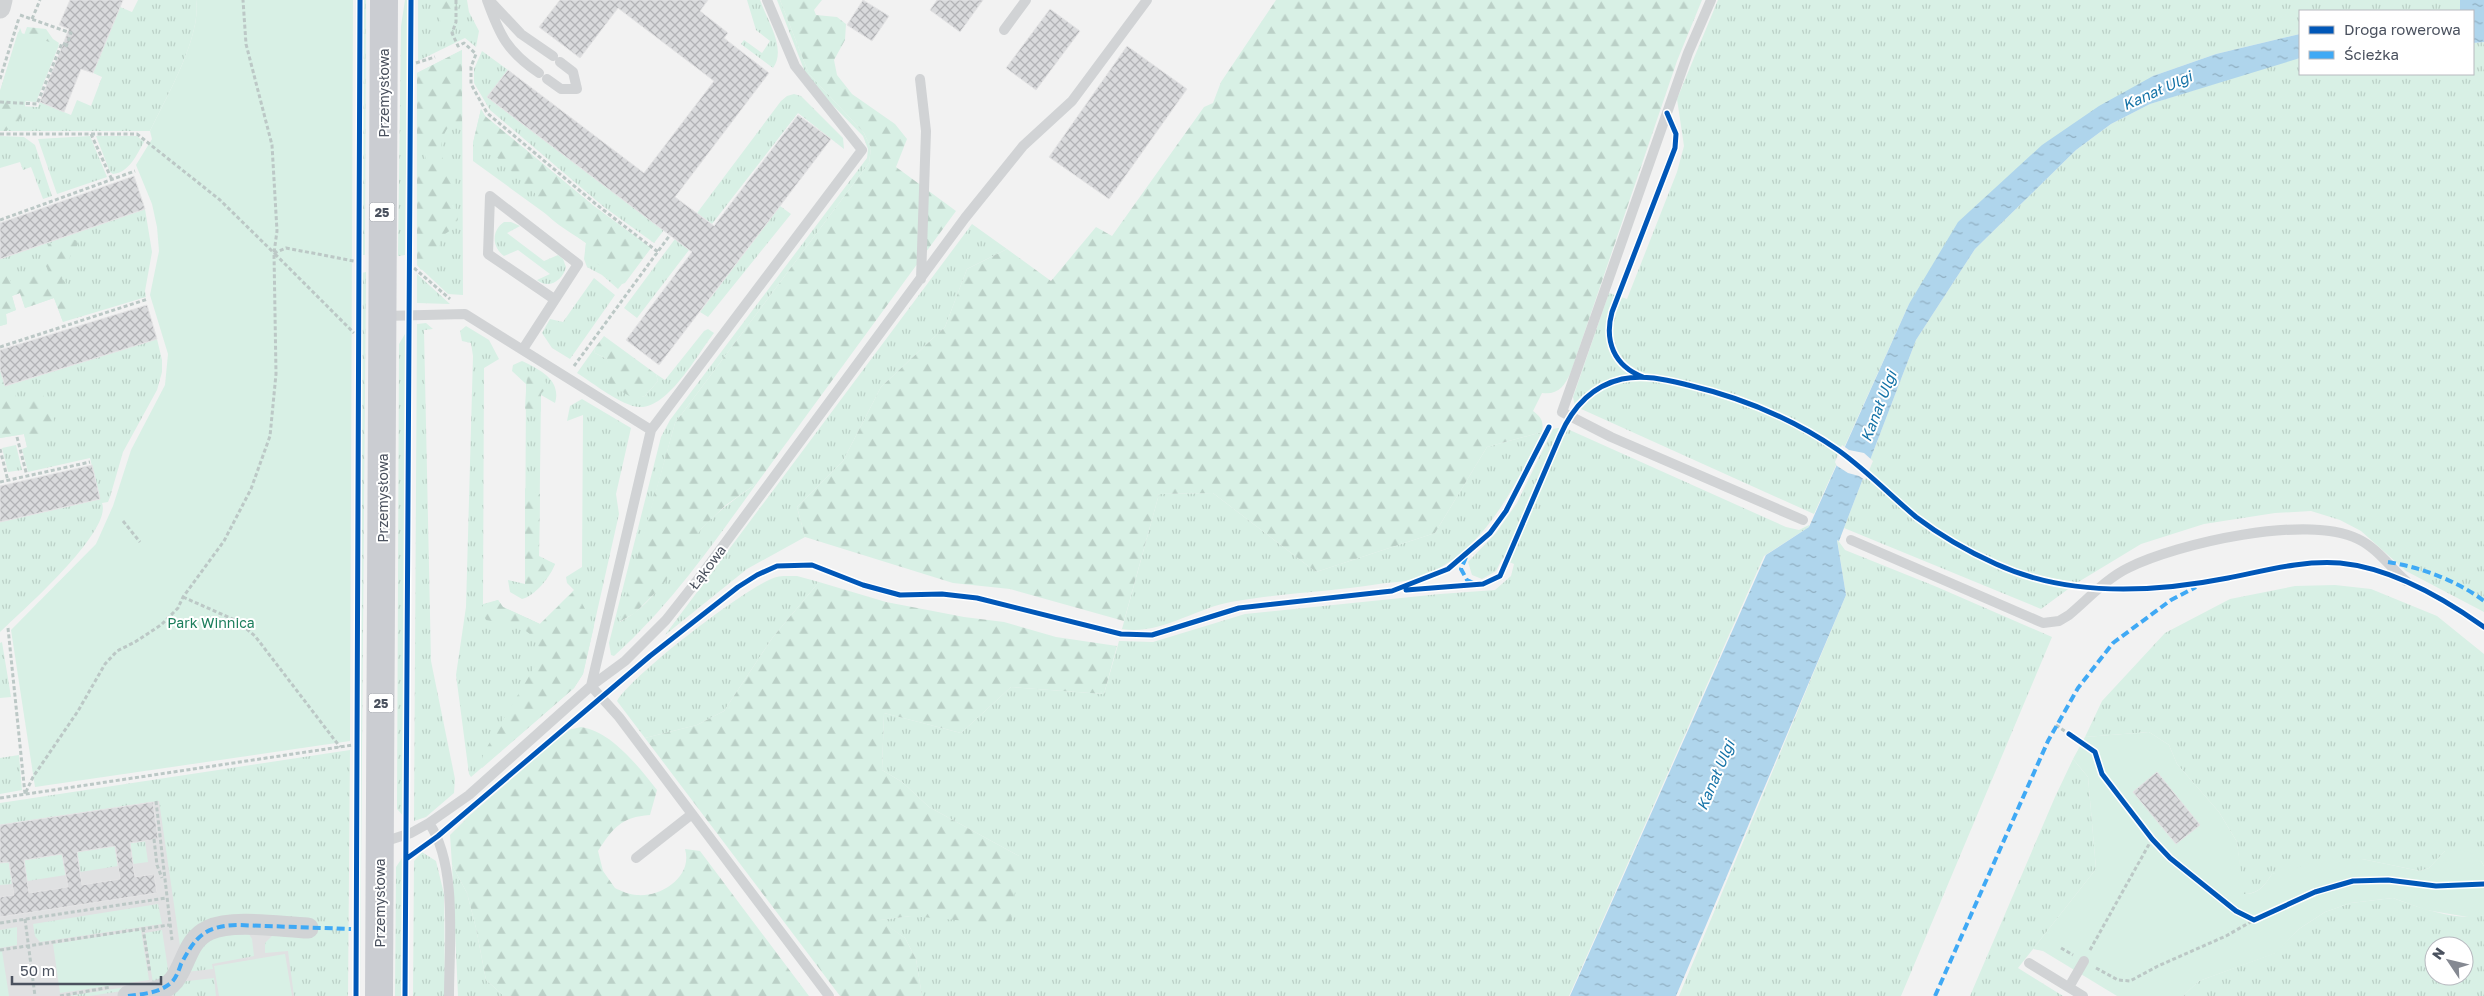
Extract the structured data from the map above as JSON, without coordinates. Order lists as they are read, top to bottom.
{
  "streets": {
    "main road": ["Przemysłowa", "25"],
    "lane": ["Łąkowa"]
  },
  "crossings": [
    ["Przemysłowa", "Łąkowa"]
  ],
  "water": ["Kanał Ulgi"],
  "parks": ["Park Winnica"],
  "legend": ["Droga rowerowa", "Ścieżka"],
  "scale_bar": "50 m",
  "north": "top left"
}
